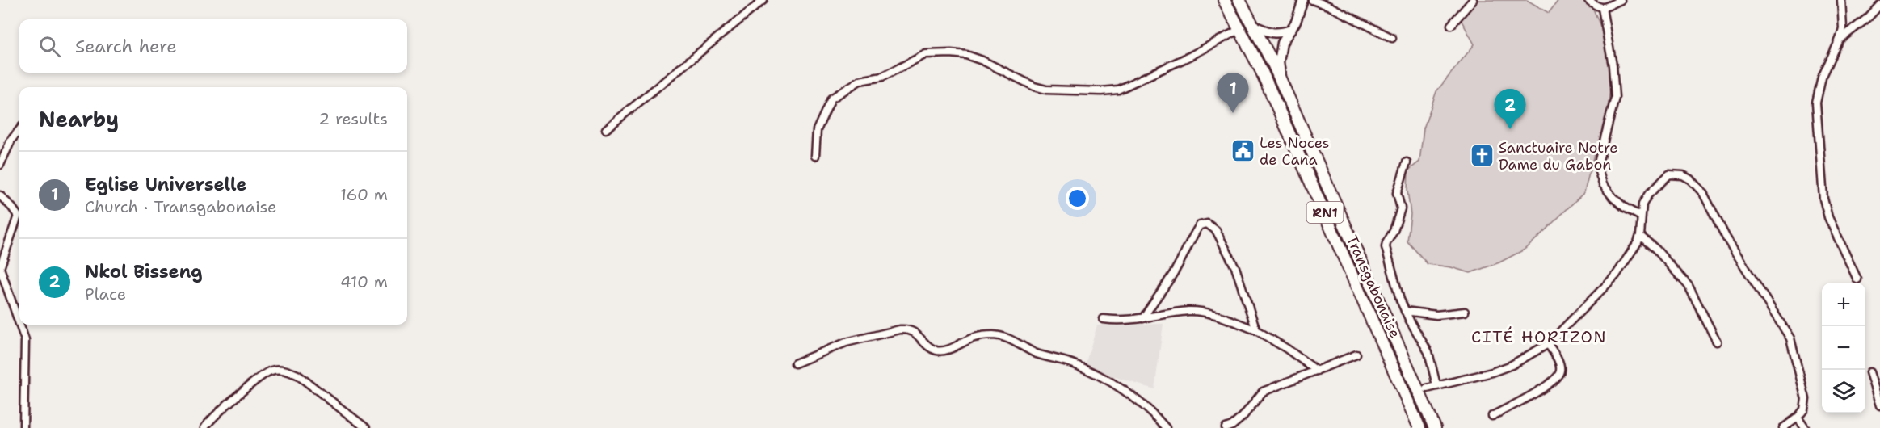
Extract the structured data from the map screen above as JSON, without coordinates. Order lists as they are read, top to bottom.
{
  "streets": {
    "highway": ["RN1", "Transgabonaise"]
  },
  "districts": ["CITÉ HORIZON"],
  "places": {
    "public building": ["Les Noces de Cana"],
    "church": ["Sanctuaire Notre Dame du Gabon"]
  },
  "page": {
    "search": "Search here",
    "pins": ["1", "2"],
    "heading": ["Nearby", "2 results"],
    "list": [
      {
        "mark": "1",
        "name": "Eglise Universelle",
        "note": "Church · Transgabonaise",
        "value": "160 m"
      },
      {
        "mark": "2",
        "name": "Nkol Bisseng",
        "note": "Place",
        "value": "410 m"
      }
    ],
    "map_buttons": ["+", "−"]
  }
}
